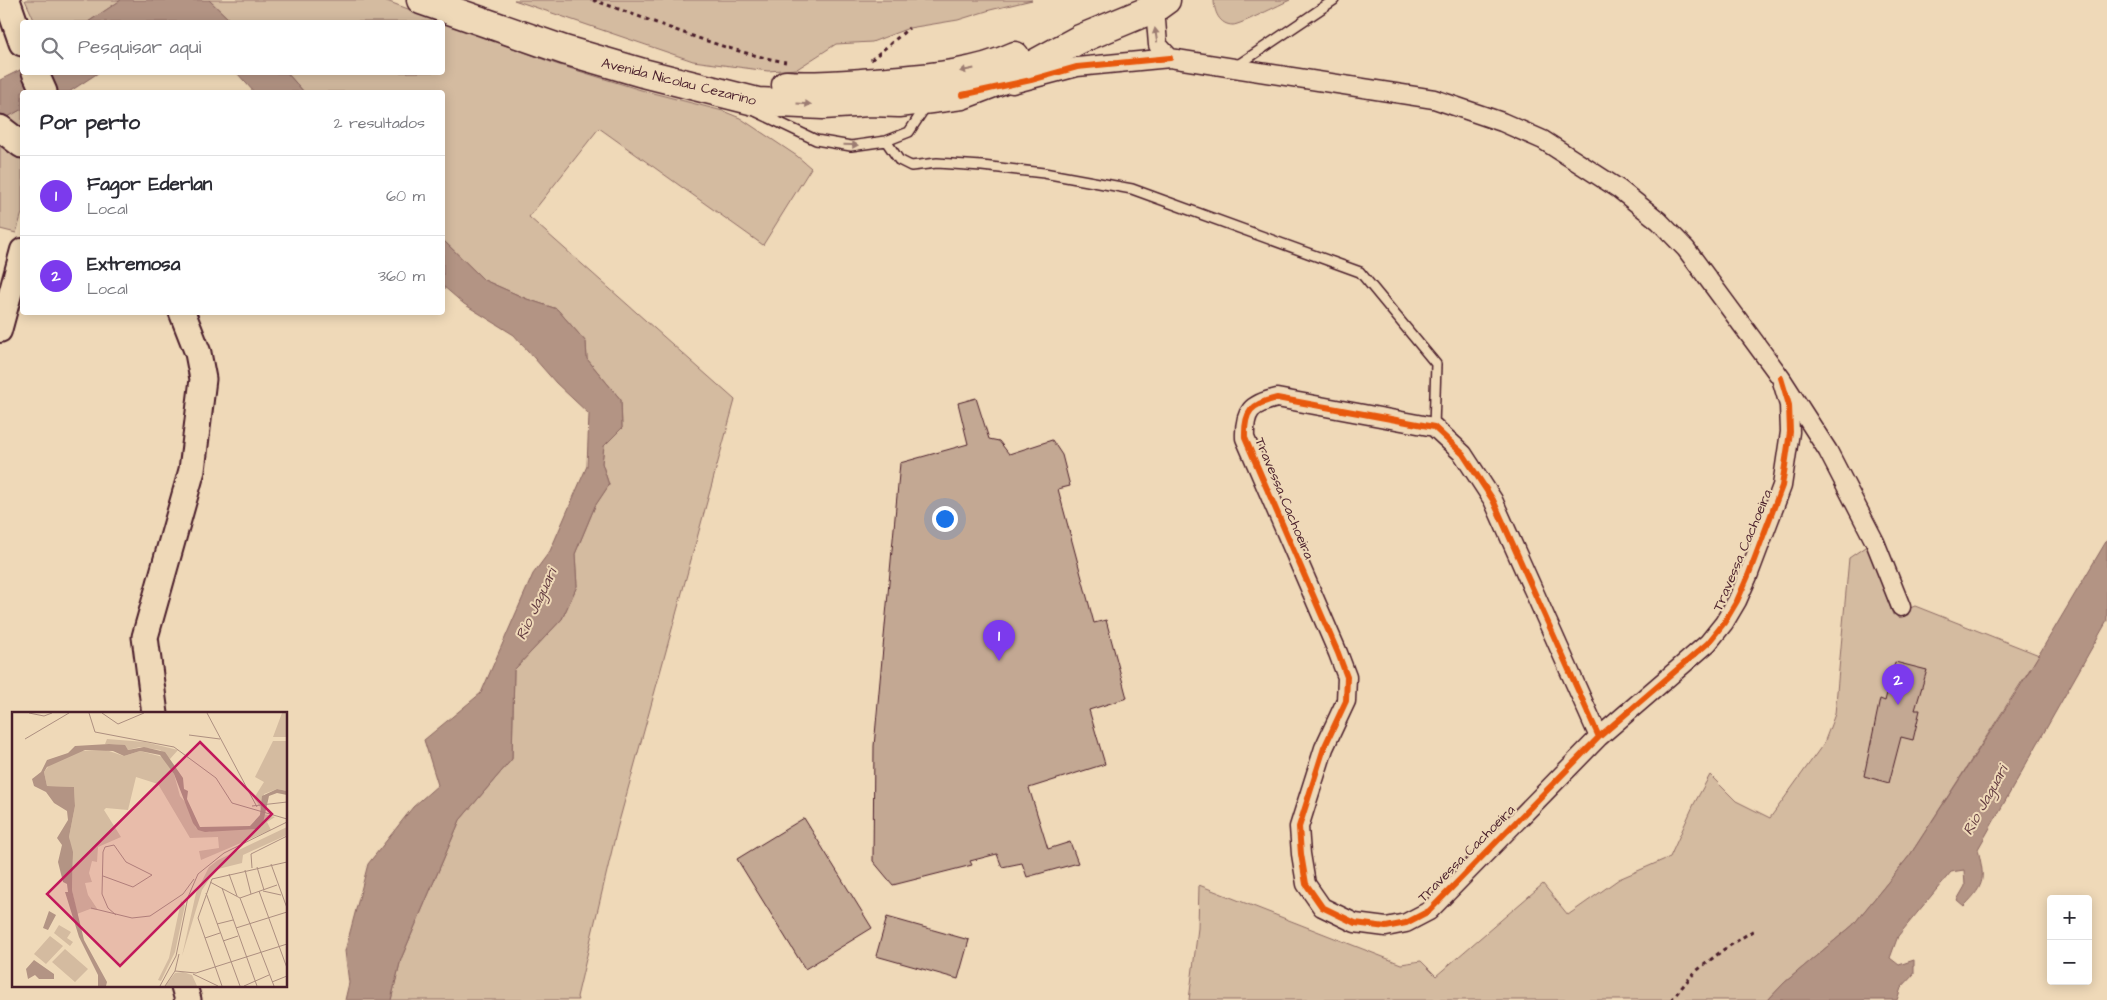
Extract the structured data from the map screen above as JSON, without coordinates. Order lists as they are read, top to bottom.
{
  "streets": {
    "main road": ["Avenida Nicolau Cezarino"],
    "street": ["Travessa Cachoeira"]
  },
  "water": ["Rio Jaguari"],
  "page": {
    "search": "Pesquisar aqui",
    "heading": ["Por perto", "2 resultados"],
    "list": [
      {
        "mark": "1",
        "name": "Fagor Ederlan",
        "note": "Local",
        "value": "60 m"
      },
      {
        "mark": "2",
        "name": "Extremosa",
        "note": "Local",
        "value": "360 m"
      }
    ],
    "pins": ["1", "2"],
    "map_buttons": ["+", "−"]
  }
}
